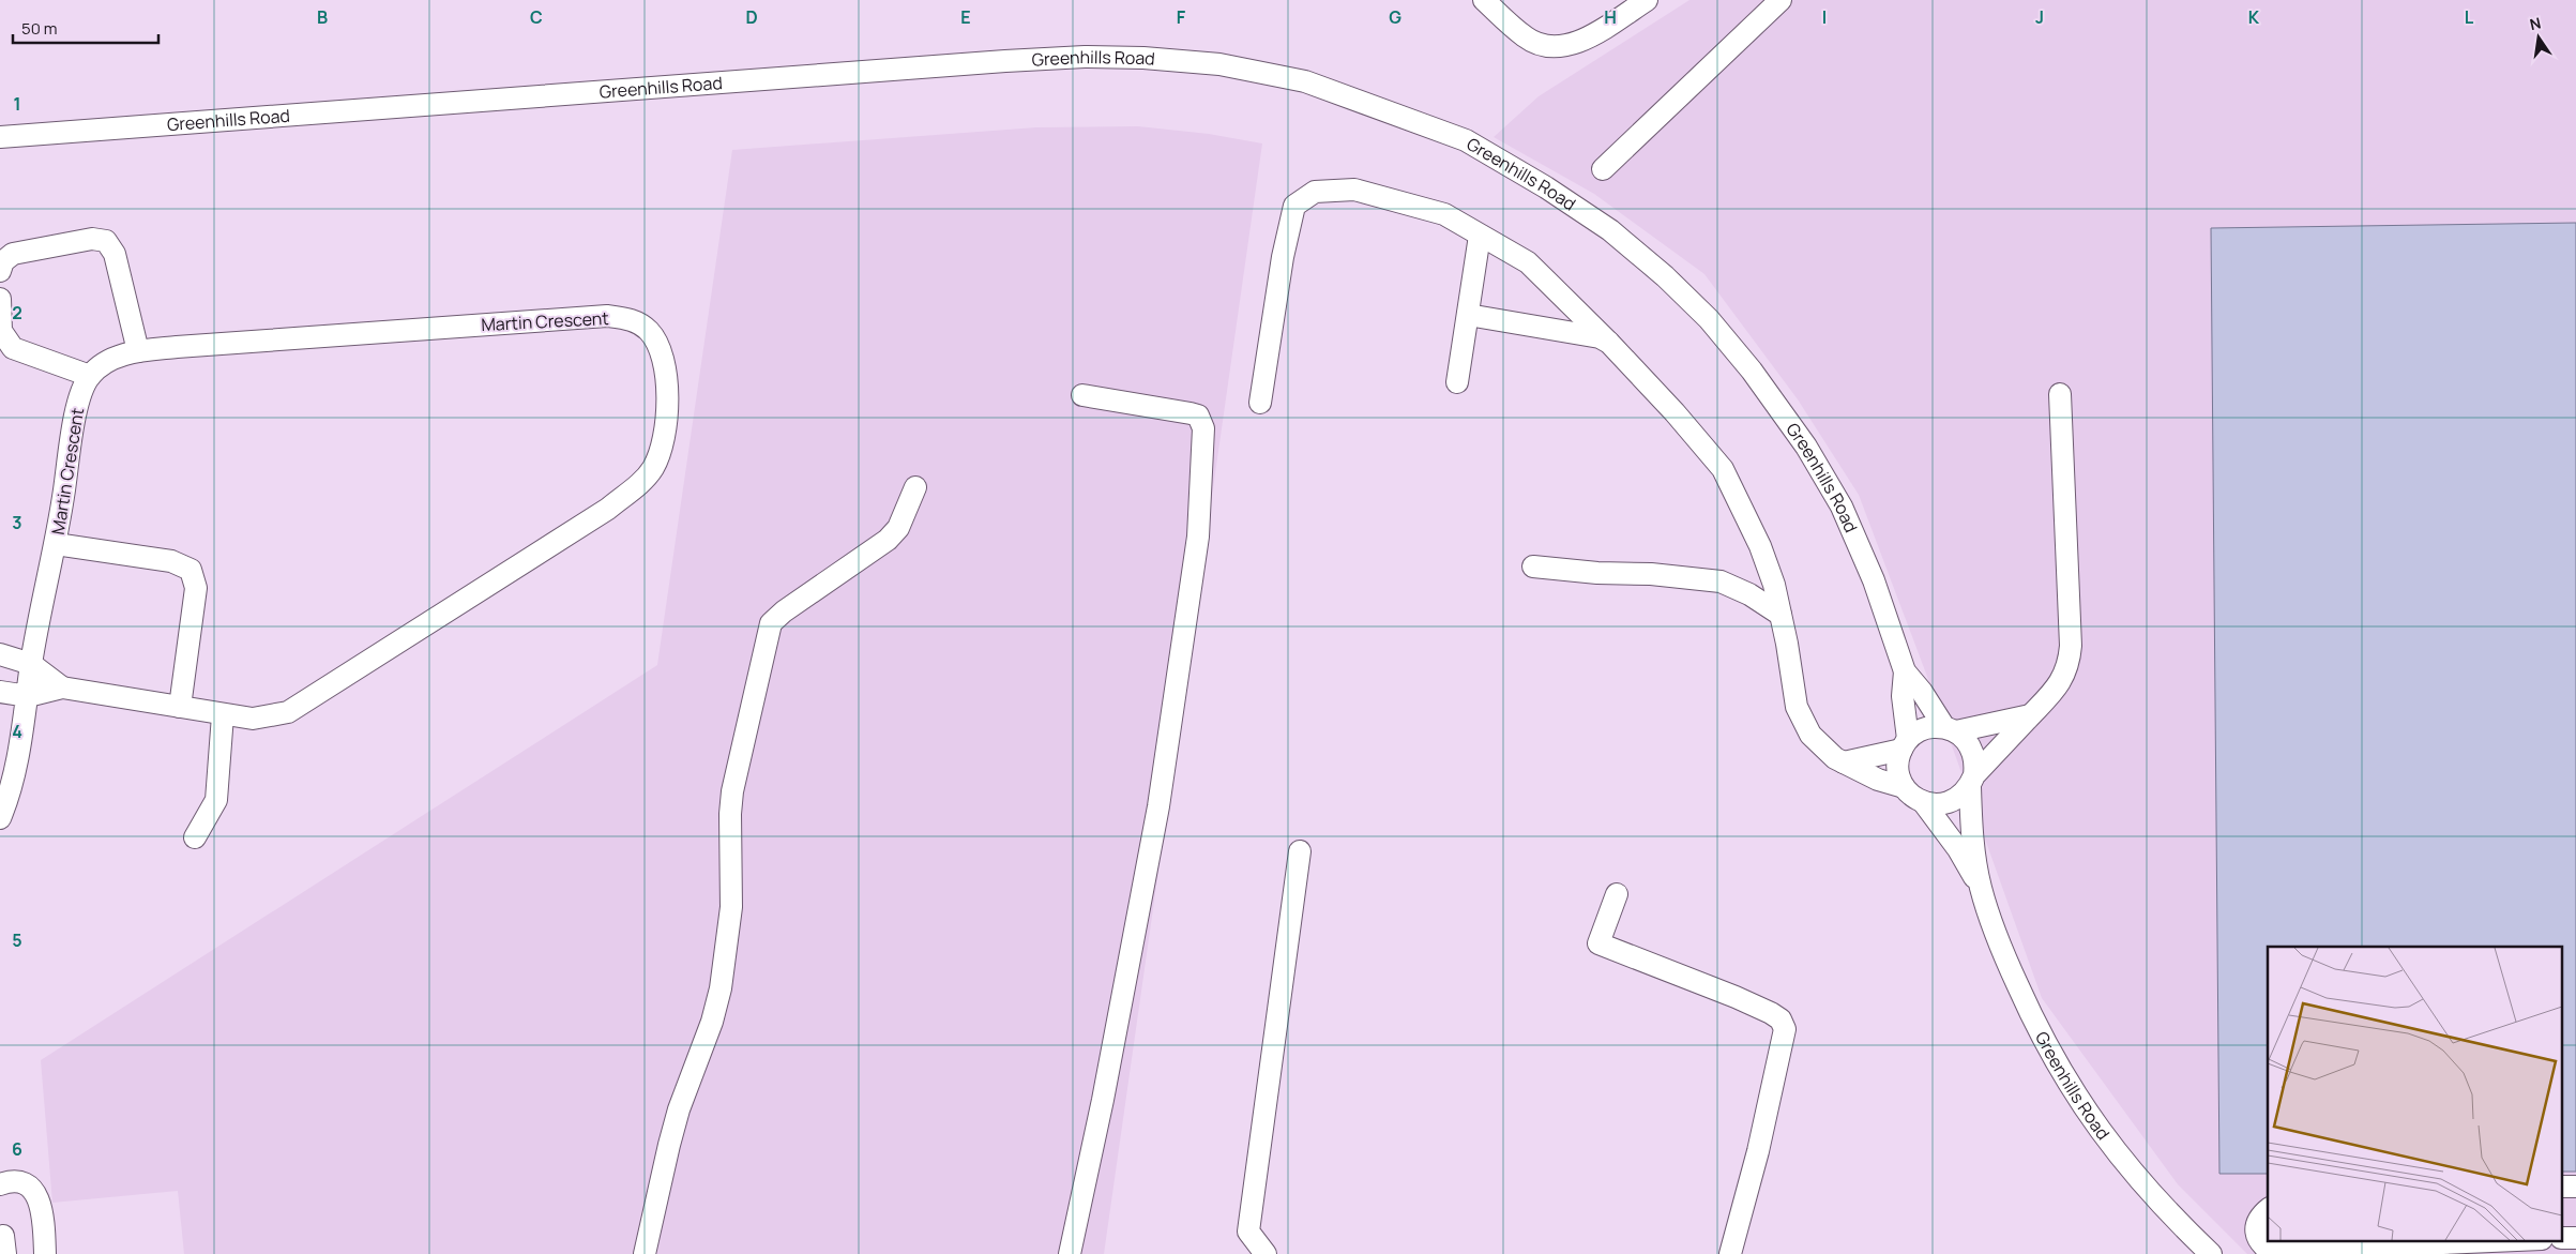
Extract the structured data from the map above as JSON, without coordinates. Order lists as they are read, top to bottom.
{
  "streets": {
    "street": ["Greenhills Road", "Martin Crescent"]
  },
  "scale_bar": "50 m",
  "north": "top",
  "grid": {
    "columns": [
      "B",
      "C",
      "D",
      "E",
      "F",
      "G",
      "H",
      "I",
      "J",
      "K",
      "L"
    ],
    "rows": [
      "1",
      "2",
      "3",
      "4",
      "5",
      "6"
    ]
  }
}
